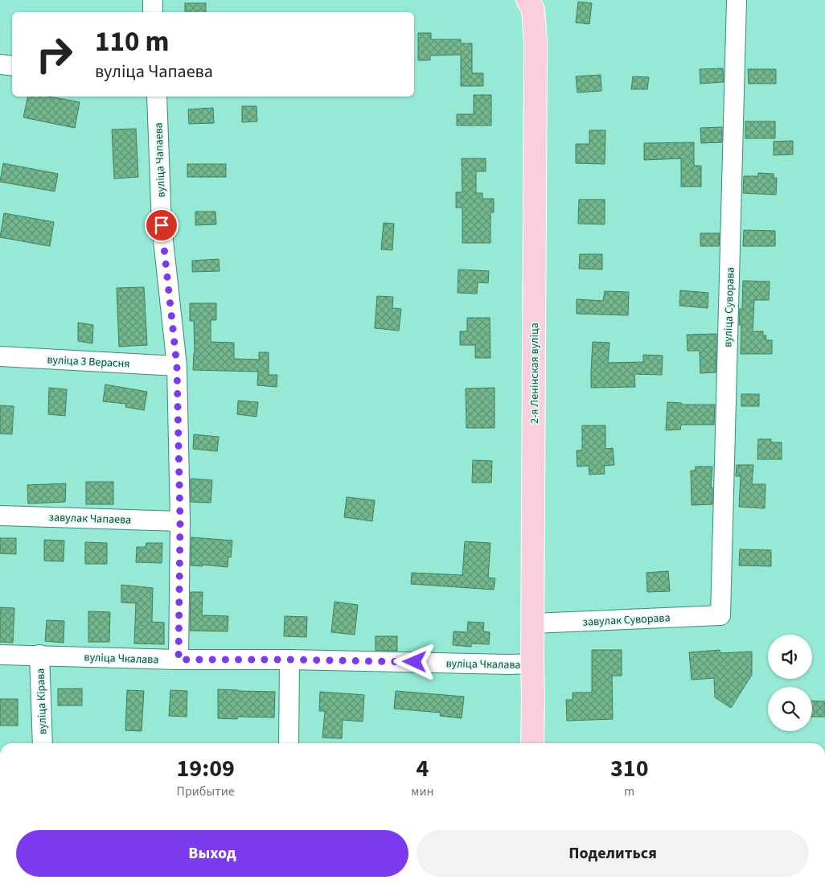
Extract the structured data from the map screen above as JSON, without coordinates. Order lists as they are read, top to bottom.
{
  "streets": {
    "main road": ["2-я Ленінская вуліца"],
    "street": [
      "вуліца Чапаева",
      "вуліца Суворава",
      "вуліца 3 Верасня",
      "завулак Чапаева",
      "завулак Суворава",
      "вуліца Чкалава",
      "вуліца Кірава"
    ]
  },
  "crossings": [
    ["вуліца Чапаева", "вуліца 3 Верасня"],
    ["вуліца Чапаева", "завулак Чапаева"],
    ["вуліца Чапаева", "вуліца Чкалава"],
    ["вуліца Суворава", "завулак Суворава"],
    ["2-я Ленінская вуліца", "завулак Суворава"],
    ["2-я Ленінская вуліца", "вуліца Чкалава"],
    ["вуліца Чкалава", "вуліца Кірава"]
  ],
  "page": {
    "turn": ["110 m", "вуліца Чапаева"],
    "eta": [
      "19:09",
      "Прибытие",
      "4",
      "мин",
      "310",
      "m"
    ],
    "buttons": ["Выход", "Поделиться"]
  }
}
